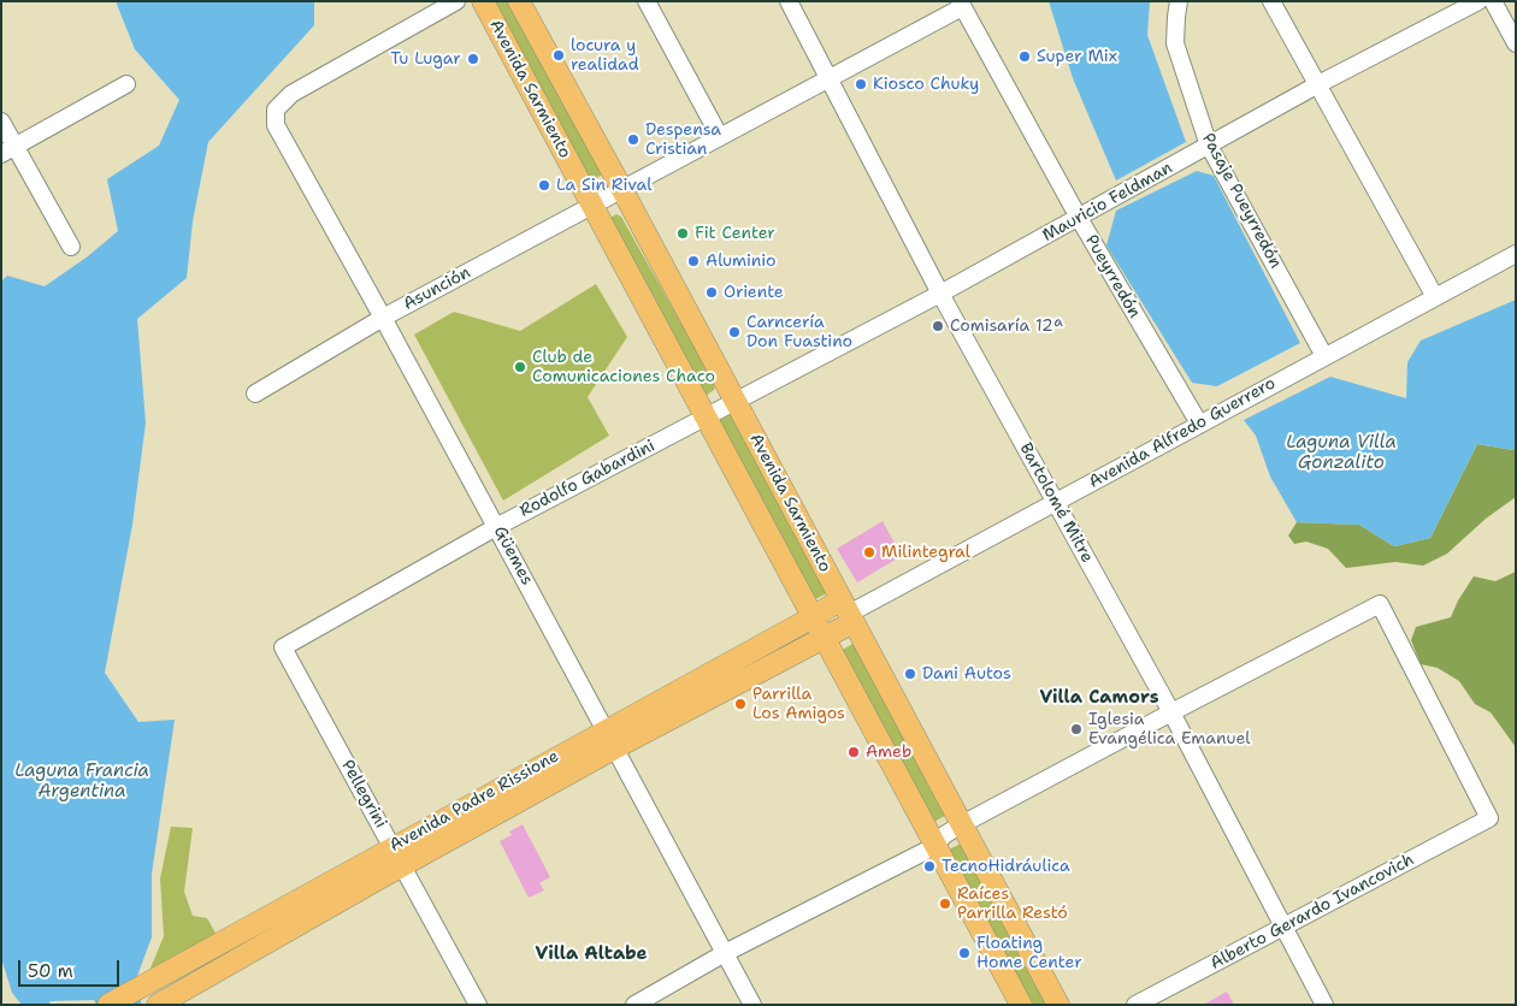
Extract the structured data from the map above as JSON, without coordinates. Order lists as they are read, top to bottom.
{
  "streets": {
    "main road": ["Avenida Sarmiento", "Avenida Padre Rissione"],
    "street": [
      "Pasaje Pueyrredón",
      "Mauricio Feldman",
      "Pueyrredón",
      "Asunción",
      "Avenida Alfredo Guerrero",
      "Rodolfo Gabardini",
      "Bartolomé Mitre",
      "Güemes",
      "Pellegrini",
      "Alberto Gerardo Ivancovich"
    ]
  },
  "crossings": [
    ["Avenida Sarmiento", "Mauricio Feldman"],
    ["Avenida Sarmiento", "Asunción"],
    ["Avenida Sarmiento", "Avenida Alfredo Guerrero"],
    ["Avenida Sarmiento", "Rodolfo Gabardini"],
    ["Avenida Sarmiento", "Avenida Padre Rissione"],
    ["Pasaje Pueyrredón", "Mauricio Feldman"],
    ["Pasaje Pueyrredón", "Avenida Alfredo Guerrero"],
    ["Mauricio Feldman", "Pueyrredón"],
    ["Mauricio Feldman", "Rodolfo Gabardini"],
    ["Mauricio Feldman", "Bartolomé Mitre"],
    ["Pueyrredón", "Asunción"],
    ["Pueyrredón", "Avenida Alfredo Guerrero"],
    ["Asunción", "Bartolomé Mitre"],
    ["Asunción", "Güemes"],
    ["Avenida Alfredo Guerrero", "Bartolomé Mitre"],
    ["Avenida Alfredo Guerrero", "Avenida Padre Rissione"],
    ["Rodolfo Gabardini", "Güemes"],
    ["Rodolfo Gabardini", "Pellegrini"],
    ["Bartolomé Mitre", "Alberto Gerardo Ivancovich"],
    ["Güemes", "Avenida Padre Rissione"],
    ["Pellegrini", "Avenida Padre Rissione"]
  ],
  "districts": ["Villa Camors", "Villa Altabe"],
  "water": ["Laguna Villa Gonzalito", "Laguna Francia Argentina"],
  "places": [
    "locura y realidad",
    "Super Mix",
    "Tu Lugar",
    "Kiosco Chuky",
    "Despensa Cristian",
    "La Sin Rival",
    "Fit Center",
    "Aluminio",
    "Oriente",
    "Comisaría 12ª",
    "Carncería Don Fuastino",
    "Club de Comunicaciones Chaco",
    "Milintegral",
    "Dani Autos",
    "Parrilla Los Amigos",
    "Iglesia Evangélica Emanuel",
    "Ameb",
    "TecnoHidráulica",
    "Raíces Parrilla Restó",
    "Floating Home Center"
  ],
  "scale_bar": "50 m"
}
